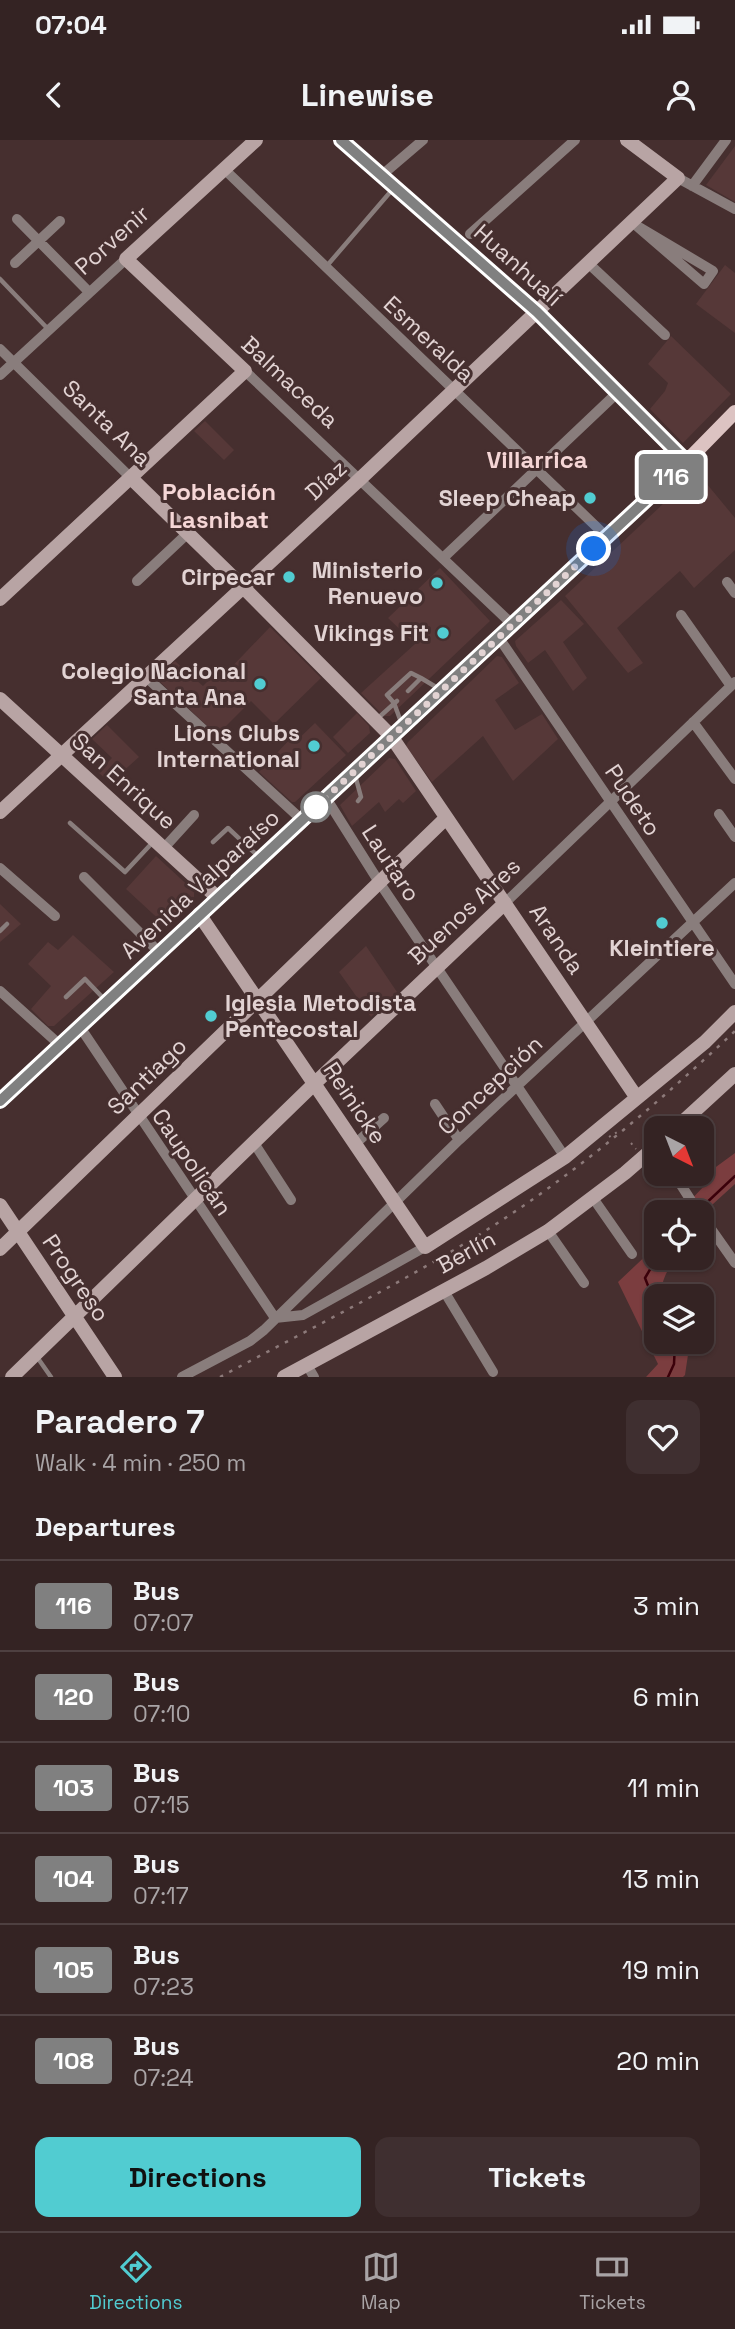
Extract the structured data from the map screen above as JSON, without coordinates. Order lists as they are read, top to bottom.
{
  "streets": {
    "main road": ["Avenida Valparaíso"],
    "street": [
      "Porvenir",
      "Huanhualí",
      "Esmeralda",
      "Balmaceda",
      "Santa Ana",
      "Díaz",
      "San Enrique",
      "Pudeto",
      "Lautaro",
      "Buenos Aires",
      "Aranda",
      "Santiago",
      "Concepción",
      "Reinicke",
      "Caupolicán",
      "Berlín",
      "Progreso"
    ]
  },
  "crossings": [
    ["Porvenir", "Esmeralda"],
    ["Porvenir", "Balmaceda"],
    ["Porvenir", "Santa Ana"],
    ["Huanhualí", "Díaz"],
    ["Huanhualí", "Avenida Valparaíso"],
    ["Esmeralda", "Díaz"],
    ["Esmeralda", "Avenida Valparaíso"],
    ["Balmaceda", "Díaz"],
    ["Balmaceda", "Avenida Valparaíso"],
    ["Santa Ana", "Díaz"],
    ["Santa Ana", "Avenida Valparaíso"],
    ["Santa Ana", "Aranda"],
    ["Díaz", "San Enrique"],
    ["San Enrique", "Avenida Valparaíso"],
    ["Pudeto", "Avenida Valparaíso"],
    ["Pudeto", "Buenos Aires"],
    ["Pudeto", "Concepción"],
    ["Lautaro", "Avenida Valparaíso"],
    ["Lautaro", "Buenos Aires"],
    ["Lautaro", "Santiago"],
    ["Lautaro", "Concepción"],
    ["Avenida Valparaíso", "Aranda"],
    ["Avenida Valparaíso", "Reinicke"],
    ["Avenida Valparaíso", "Caupolicán"],
    ["Buenos Aires", "Aranda"],
    ["Buenos Aires", "Reinicke"],
    ["Buenos Aires", "Caupolicán"],
    ["Buenos Aires", "Progreso"],
    ["Aranda", "Santiago"],
    ["Aranda", "Concepción"],
    ["Santiago", "Reinicke"],
    ["Santiago", "Caupolicán"],
    ["Santiago", "Progreso"],
    ["Concepción", "Reinicke"],
    ["Concepción", "Caupolicán"]
  ],
  "districts": ["Villarrica", "Población Lasnibat"],
  "places": [
    "Sleep Cheap",
    "Cirpecar",
    "Ministerio Renuevo",
    "Vikings Fit",
    "Colegio Nacional Santa Ana",
    "Lions Clubs International",
    "Kleintiere",
    "Iglesia Metodista Pentecostal"
  ],
  "lines": ["bus line 116"],
  "north": "bottom right",
  "page": {
    "status": "07:04",
    "header": "Linewise",
    "on_map": "116",
    "heading": [
      ["Paradero 7", "Walk · 4 min · 250 m"],
      "Departures"
    ],
    "list": [
      {
        "mark": "116",
        "name": "Bus",
        "note": "07:07",
        "value": "3 min"
      },
      {
        "mark": "120",
        "name": "Bus",
        "note": "07:10",
        "value": "6 min"
      },
      {
        "mark": "103",
        "name": "Bus",
        "note": "07:15",
        "value": "11 min"
      },
      {
        "mark": "104",
        "name": "Bus",
        "note": "07:17",
        "value": "13 min"
      },
      {
        "mark": "105",
        "name": "Bus",
        "note": "07:23",
        "value": "19 min"
      },
      {
        "mark": "108",
        "name": "Bus",
        "note": "07:24",
        "value": "20 min"
      }
    ],
    "buttons": ["Directions", "Tickets"],
    "tabs": ["Directions", "Map", "Tickets"]
  }
}
